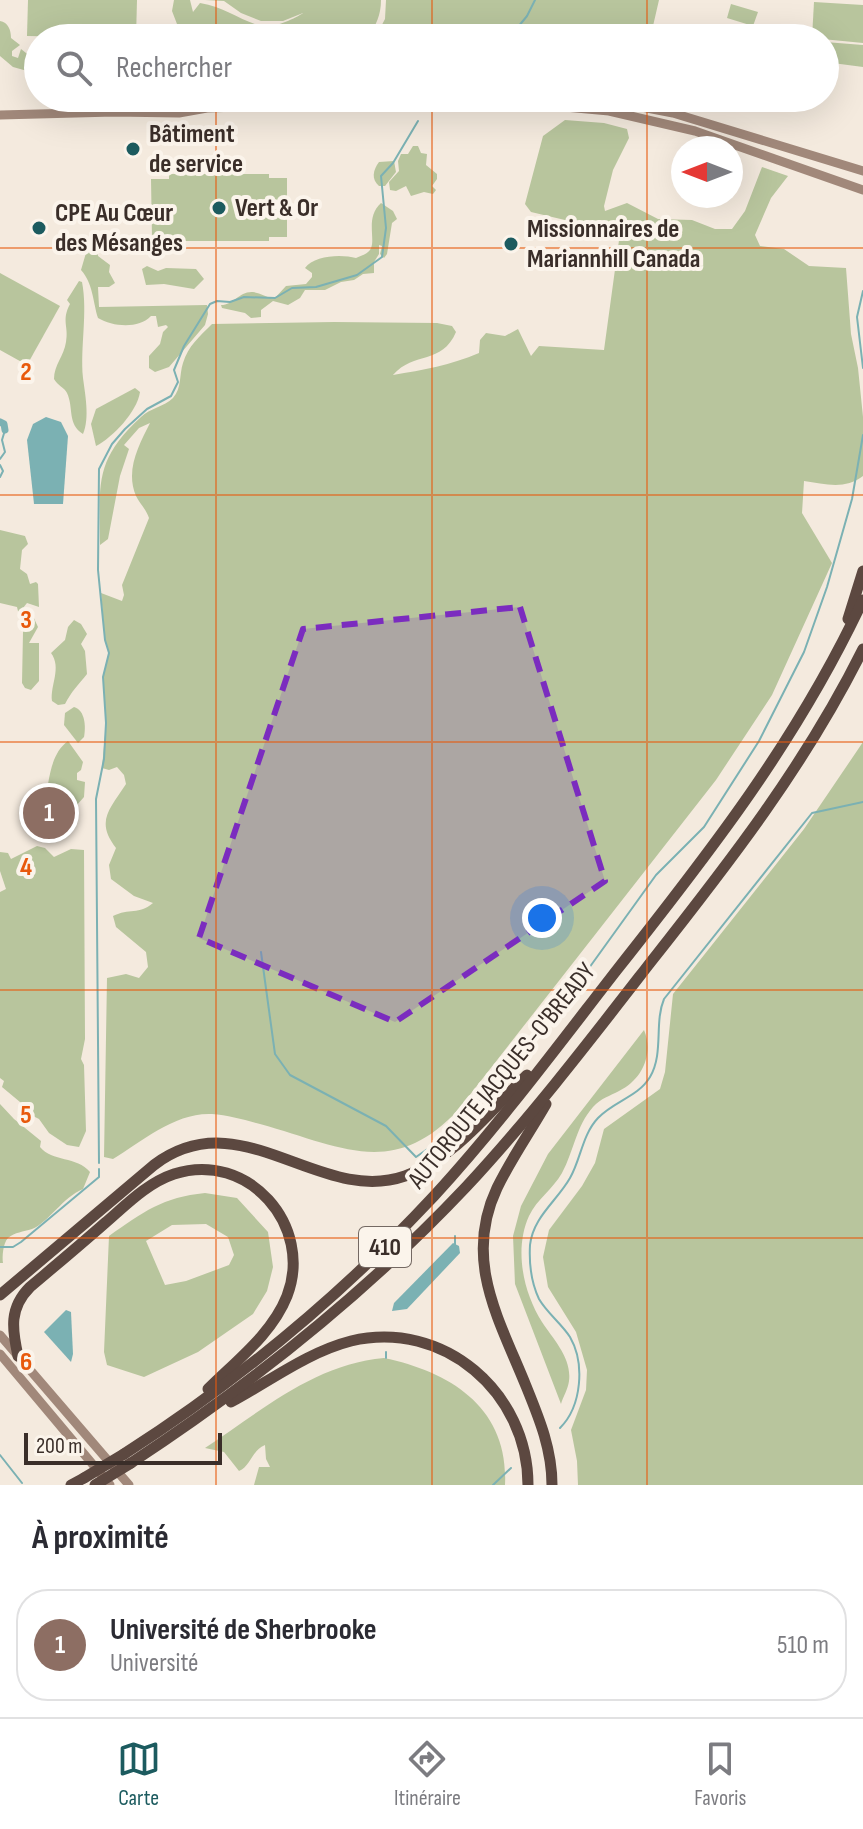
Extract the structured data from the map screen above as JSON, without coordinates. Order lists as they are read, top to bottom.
{
  "streets": {
    "highway": ["AUTOROUTE JACQUES-O'BREADY", "410"]
  },
  "places": [
    "Bâtiment de service",
    "Vert & Or",
    "CPE Au Cœur des Mésanges",
    "Missionnaires de Mariannhill Canada"
  ],
  "scale_bar": "200 m",
  "north": "left",
  "page": {
    "search": "Rechercher",
    "pins": "1",
    "scale": "200 m",
    "heading": "À proximité",
    "list": [
      {
        "mark": "1",
        "name": "Université de Sherbrooke",
        "note": "Université",
        "value": "510 m"
      }
    ],
    "nav": ["Carte", "Itinéraire", "Favoris"]
  },
  "grid": {
    "rows": [
      "2",
      "3",
      "4",
      "5",
      "6"
    ]
  }
}
